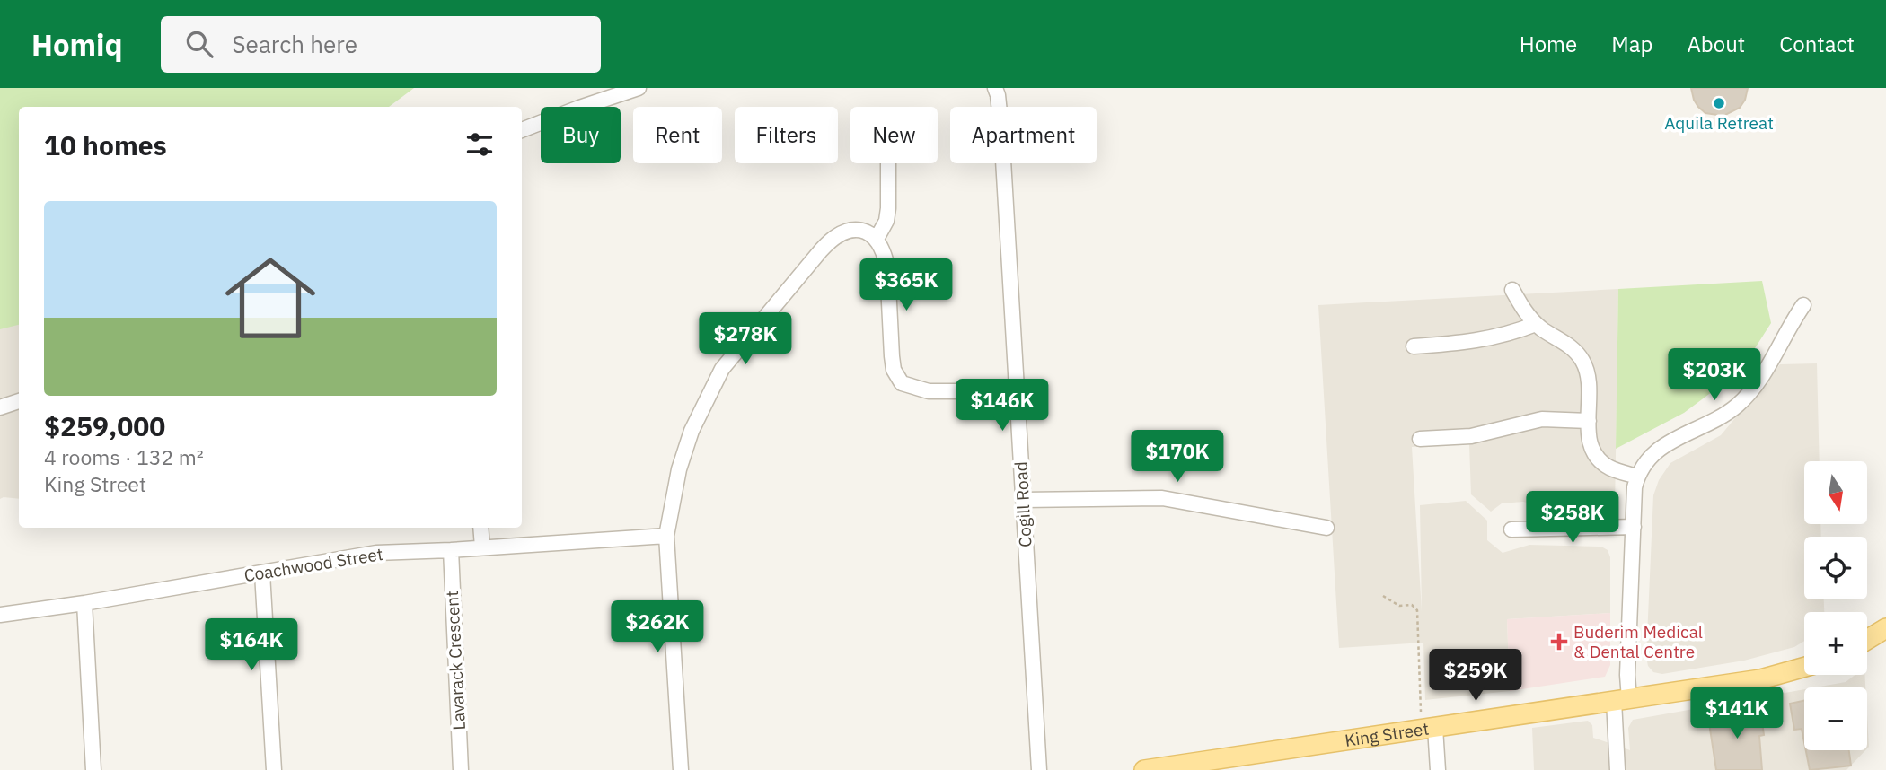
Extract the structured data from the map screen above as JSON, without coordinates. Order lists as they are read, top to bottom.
{
  "streets": {
    "main road": ["King Street"],
    "street": ["Cogill Road", "Coachwood Street", "Lavarack Crescent"]
  },
  "crossings": [
    ["Coachwood Street", "Lavarack Crescent"]
  ],
  "places": {
    "other": ["Aquila Retreat"],
    "health": ["Buderim Medical & Dental Centre"]
  },
  "north": "bottom",
  "page": {
    "header": "Homiq",
    "search": "Search here",
    "nav": [
      "Home",
      "Map",
      "About",
      "Contact"
    ],
    "chip": [
      "Buy",
      "Rent",
      "Filters",
      "New",
      "Apartment"
    ],
    "heading": "10 homes",
    "list": [
      {
        "name": "$259,000",
        "note": "4 rooms · 132 m² · King Street"
      }
    ],
    "price": [
      "$365K",
      "$278K",
      "$203K",
      "$146K",
      "$170K",
      "$258K",
      "$262K",
      "$164K",
      "$259K",
      "$141K"
    ],
    "map_buttons": ["+", "−"]
  }
}
